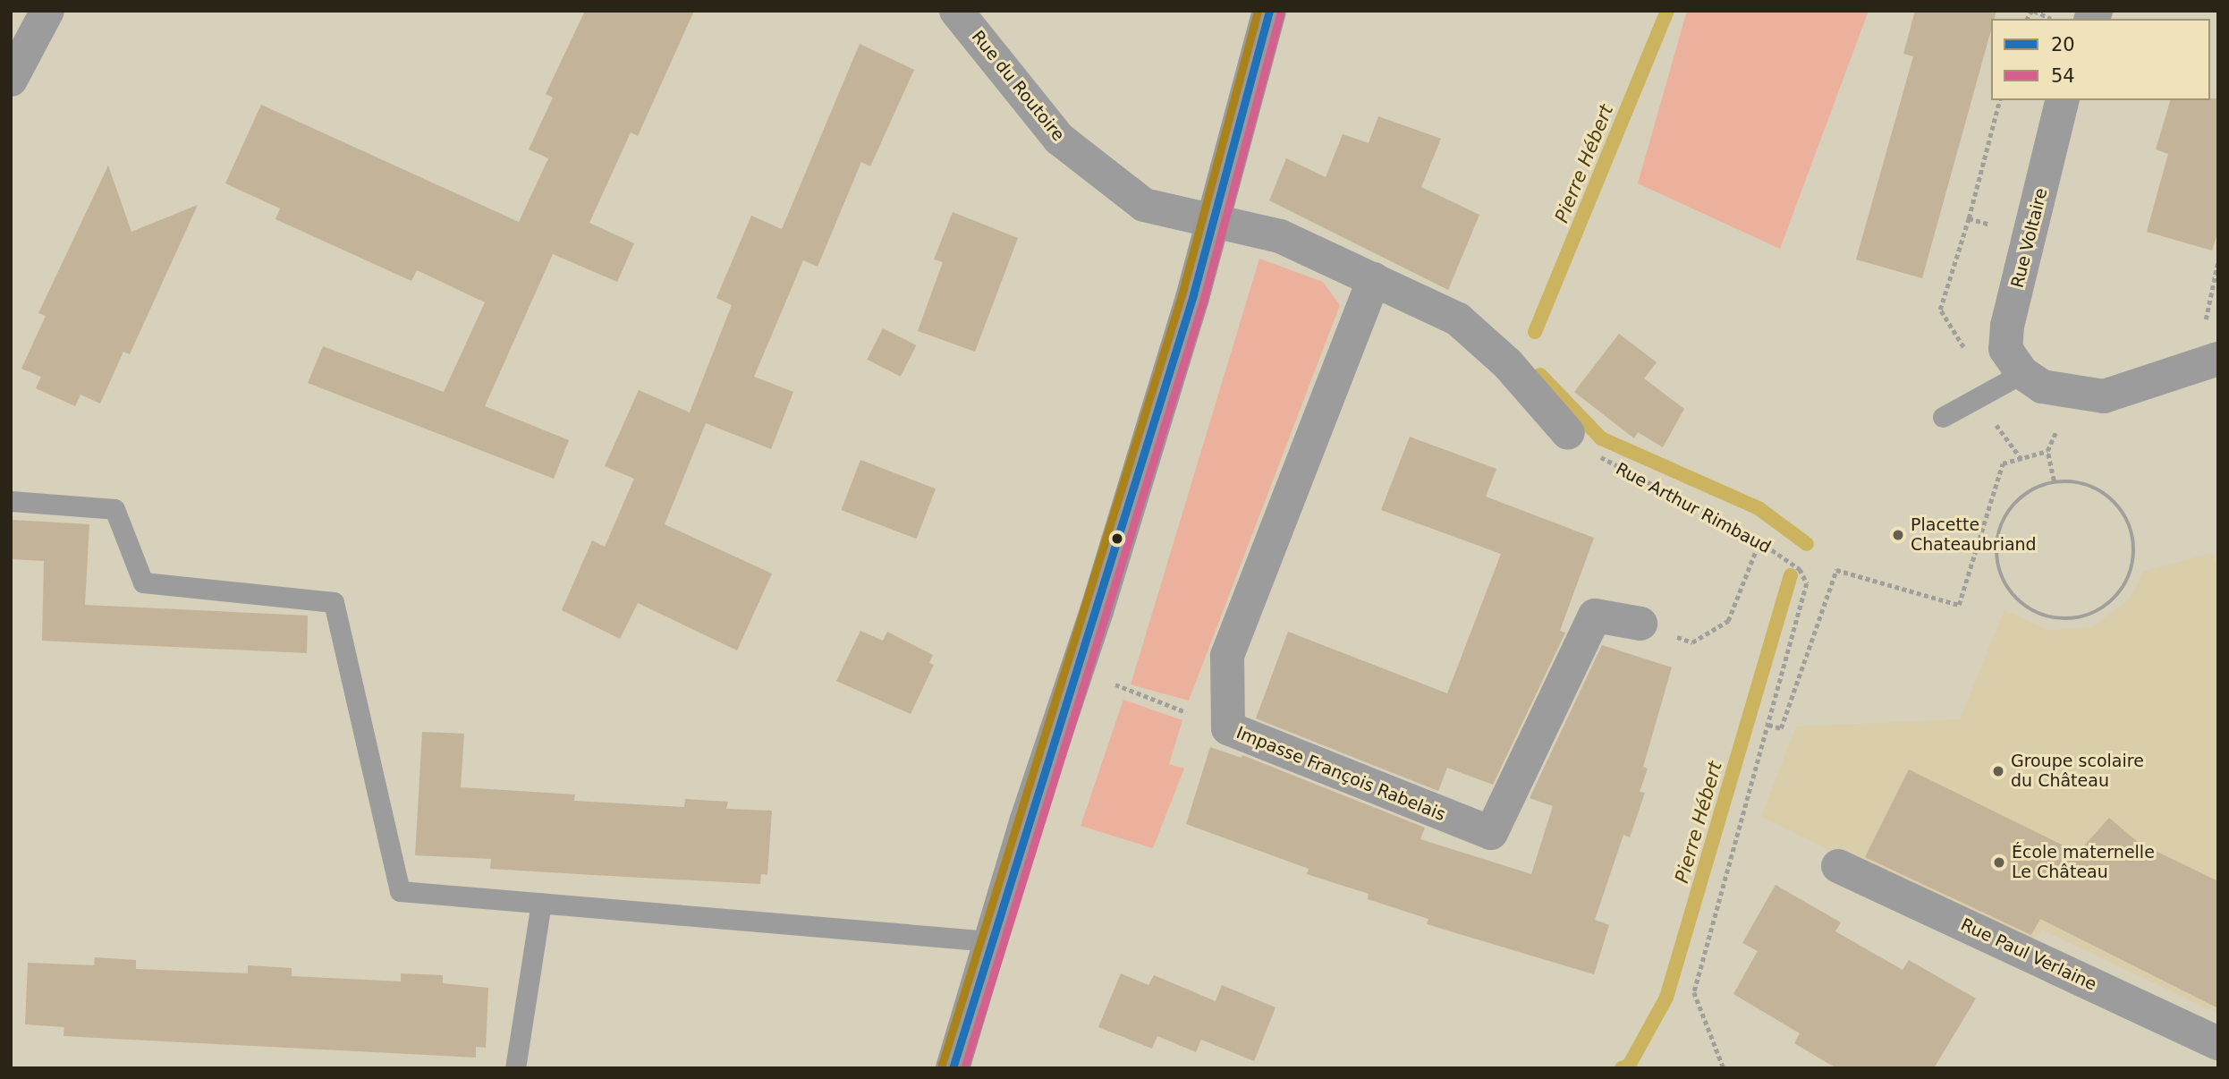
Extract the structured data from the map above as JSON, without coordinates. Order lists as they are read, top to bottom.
{
  "streets": {
    "street": [
      "Rue du Routoire",
      "Rue Voltaire",
      "Impasse François Rabelais",
      "Rue Paul Verlaine"
    ],
    "path": ["Rue Arthur Rimbaud"]
  },
  "water": ["Pierre Hébert"],
  "places": ["Placette Chateaubriand", "Groupe scolaire du Château", "École maternelle Le Château"],
  "lines": ["transit line 20", "transit line 54"],
  "legend": ["20", "54"]
}
